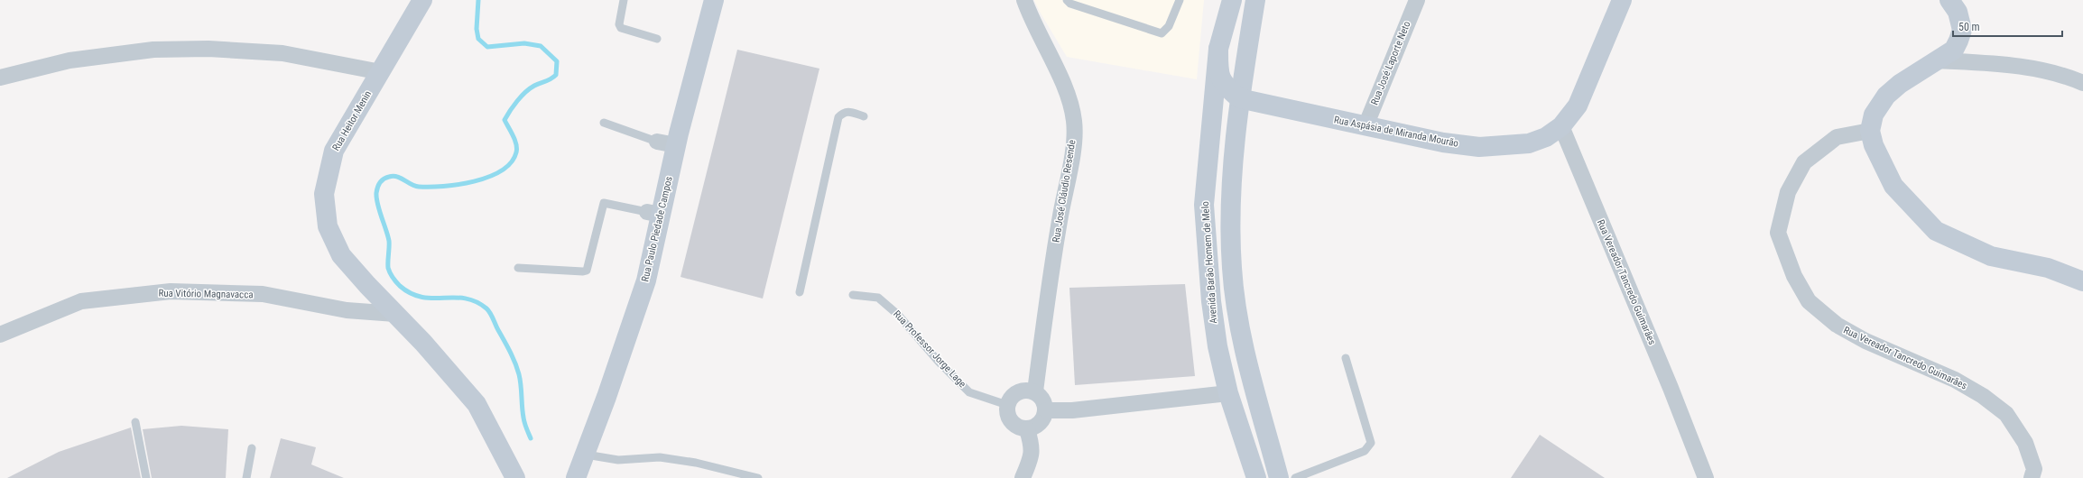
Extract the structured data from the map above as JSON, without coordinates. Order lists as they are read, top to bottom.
{
  "streets": {
    "street": [
      "Rua José Laporte Neto",
      "Rua Heitor Menin",
      "Rua Aspásia de Miranda Mourão",
      "Rua José Cláudio Resende",
      "Rua Paulo Piedade Campos",
      "Avenida Barão Homem de Melo",
      "Rua Vereador Tancredo Guimarães",
      "Rua Vitório Magnavacca"
    ],
    "lane": ["Rua Professor Jorge Lage"]
  },
  "crossings": [
    ["Rua José Laporte Neto", "Rua Aspásia de Miranda Mourão"],
    ["Rua Heitor Menin", "Rua Vitório Magnavacca"],
    ["Rua Aspásia de Miranda Mourão", "Rua Vereador Tancredo Guimarães"],
    ["Rua José Cláudio Resende", "Rua Professor Jorge Lage"]
  ],
  "scale_bar": "50 m"
}
